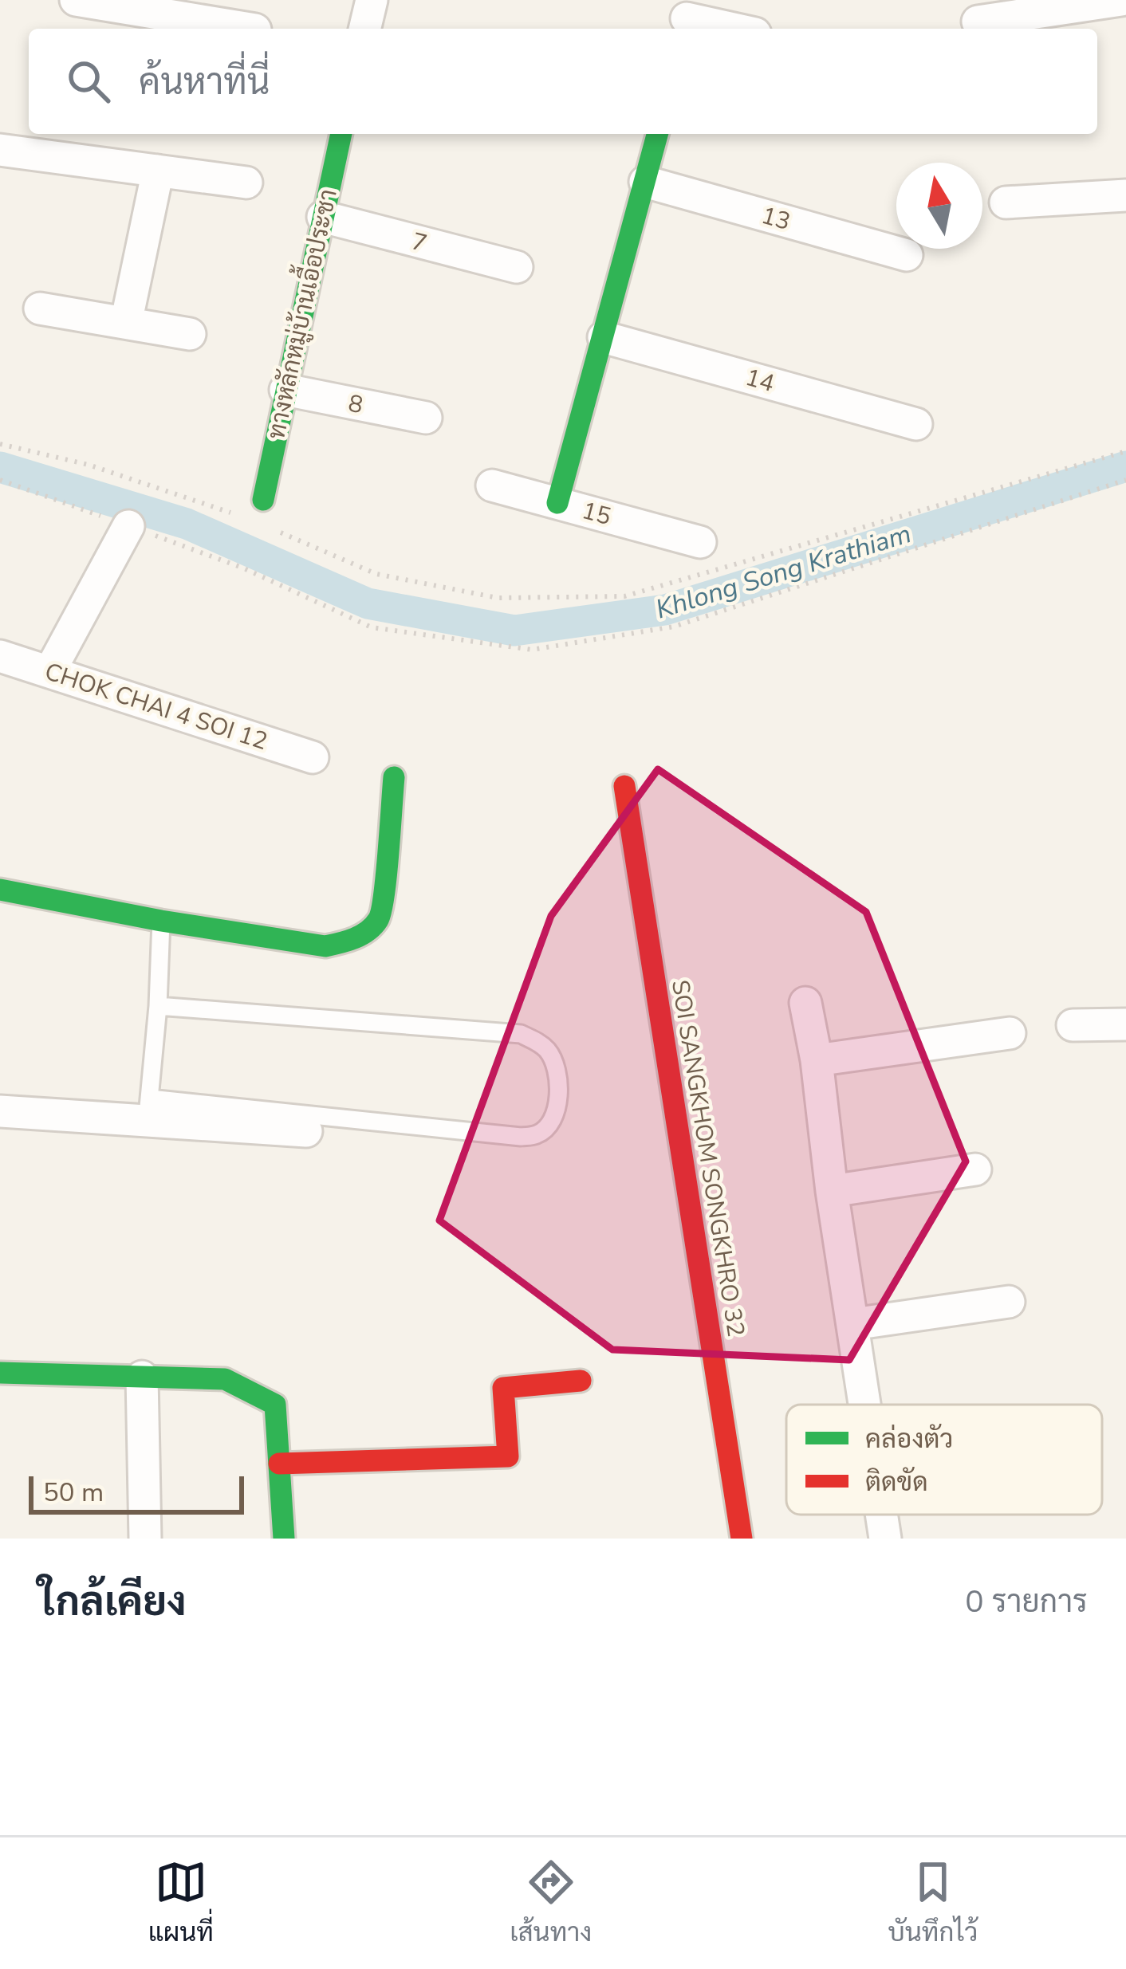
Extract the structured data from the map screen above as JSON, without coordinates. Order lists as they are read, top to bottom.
{
  "streets": {
    "street": [
      "13",
      "7",
      "ทางหลักหมู่บ้านเอื้อประชา",
      "14",
      "8",
      "15",
      "CHOK CHAI 4 SOI 12",
      "SOI SANGKHOM SONGKHRO 32"
    ]
  },
  "crossings": [
    ["7", "ทางหลักหมู่บ้านเอื้อประชา"],
    ["ทางหลักหมู่บ้านเอื้อประชา", "8"]
  ],
  "water": ["Khlong Song Krathiam"],
  "legend": ["คล่องตัว", "ติดขัด"],
  "scale_bar": "50 m",
  "north": "top",
  "page": {
    "search": "ค้นหาที่นี่",
    "scale": "50 m",
    "heading": ["ใกล้เคียง", "0 รายการ"],
    "nav": ["แผนที่", "เส้นทาง", "บันทึกไว้"]
  }
}
